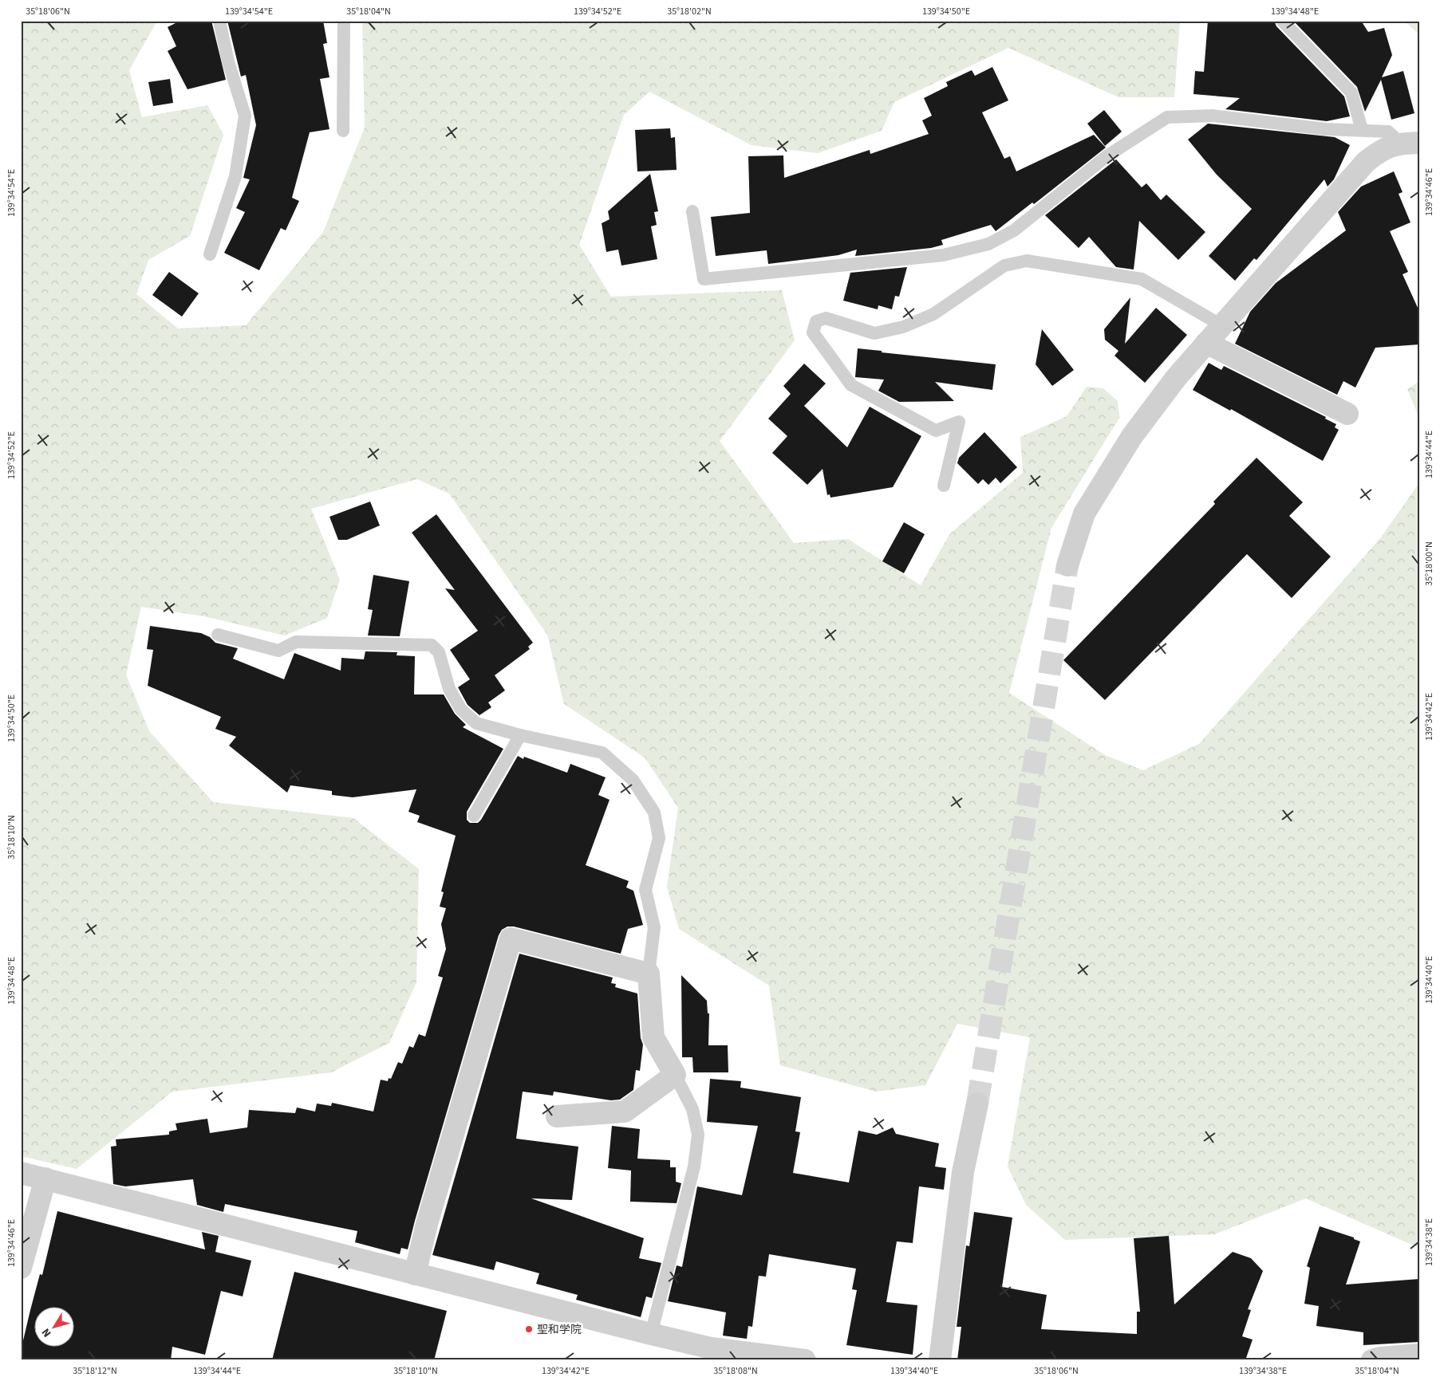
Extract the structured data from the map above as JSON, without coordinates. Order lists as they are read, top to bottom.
{
  "places": ["聖和学院"],
  "north": "bottom left",
  "coordinates": [
    "35°18'06\"N",
    "139°34'54\"E",
    "35°18'04\"N",
    "139°34'52\"E",
    "35°18'02\"N",
    "139°34'50\"E",
    "139°34'48\"E",
    "139°34'46\"E",
    "139°34'44\"E",
    "35°18'00\"N",
    "139°34'42\"E",
    "35°18'10\"N",
    "139°34'40\"E",
    "139°34'38\"E",
    "35°18'12\"N",
    "35°18'08\"N"
  ]
}
